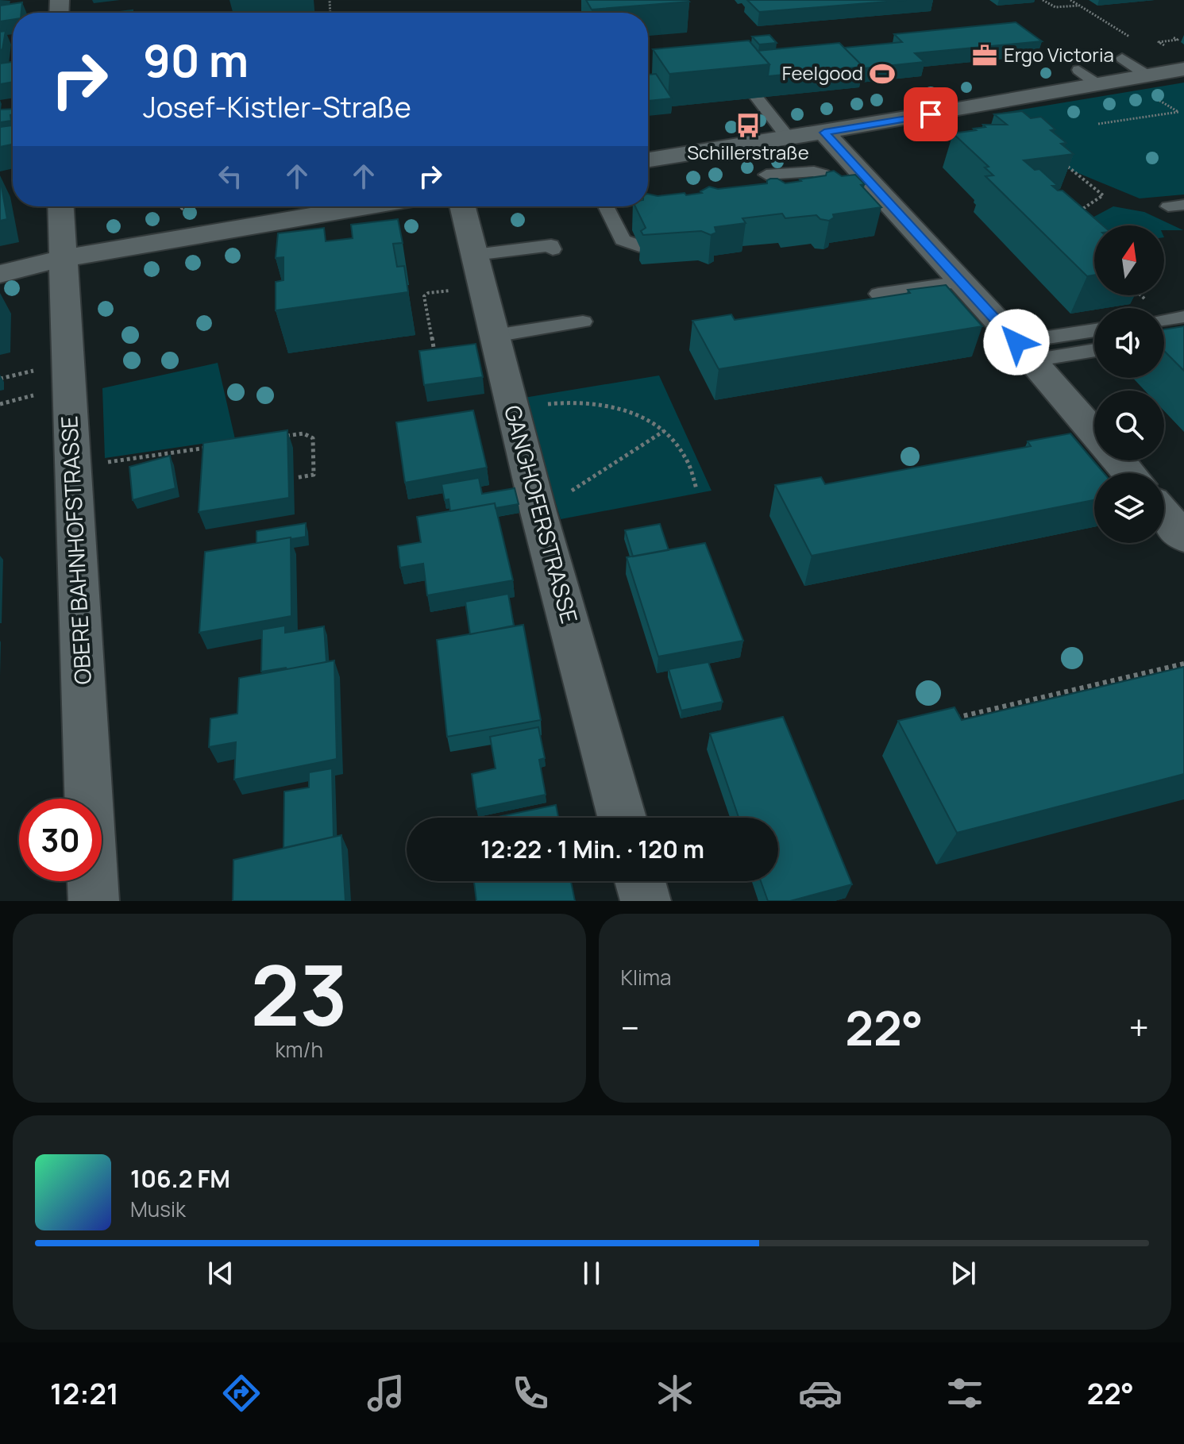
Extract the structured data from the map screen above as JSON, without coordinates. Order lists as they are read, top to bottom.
{
  "streets": {
    "street": ["GANGHOFERSTRASSE", "OBERE BAHNHOFSTRASSE"]
  },
  "places": {
    "office": ["Ergo Victoria"],
    "sports": ["Feelgood"],
    "bus stop": ["Schillerstraße"]
  },
  "north": "top",
  "page": {
    "turn": ["90 m", "Josef-Kistler-Straße"],
    "limit": "30",
    "trip": "12:22 · 1 Min. · 120 m",
    "tile": [
      ["23", "km/h"],
      "Klima"
    ],
    "heat": ["−", "22°", "+"],
    "song": ["106.2 FM", "Musik"],
    "tabs": ["12:21", "22°"]
  }
}
